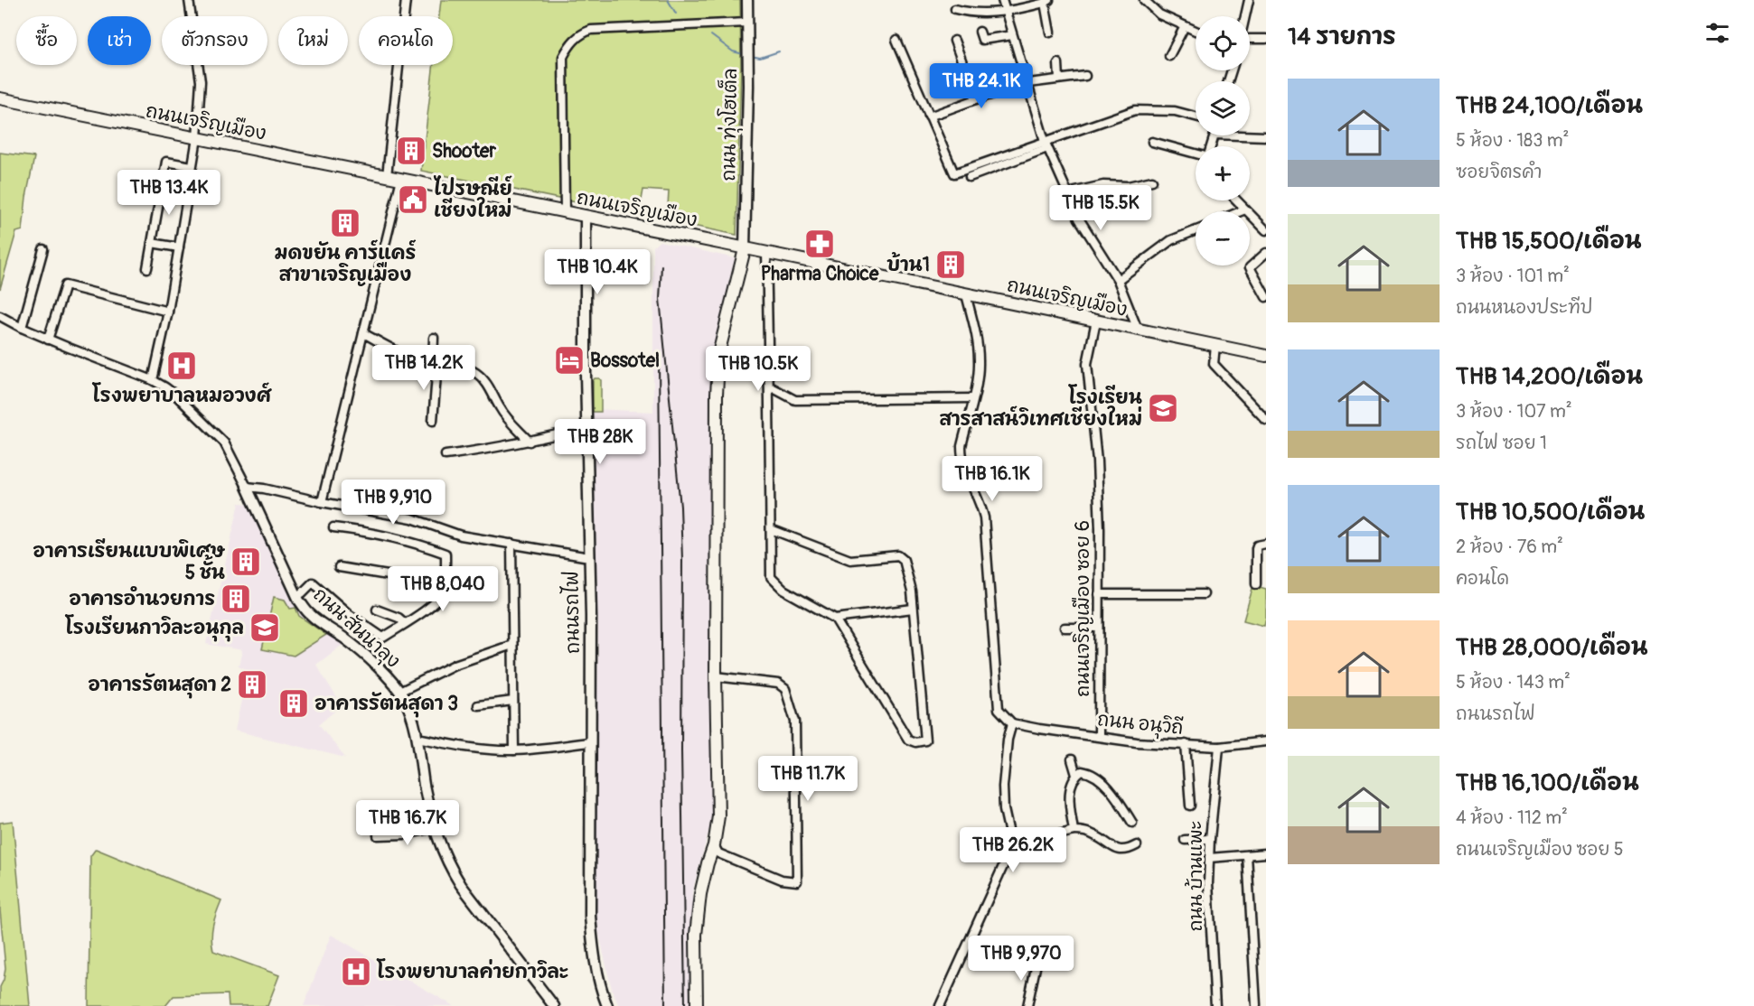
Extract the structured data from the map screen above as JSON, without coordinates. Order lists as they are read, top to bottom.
{
  "streets": {
    "main road": ["ถนนเจริญเมือง"],
    "street": [
      "ถนน ทุ่งโฮเต็ล",
      "ถนนเจริญเมือง ซอย 6",
      "ถนนรถไฟ",
      "ถนน สันนาลุง",
      "ถนน อนุวิถี",
      "ถนน บ้านแพะ"
    ]
  },
  "crossings": [
    ["ถนนเจริญเมือง", "ถนน ทุ่งโฮเต็ล"],
    ["ถนนเจริญเมือง", "ถนนเจริญเมือง ซอย 6"],
    ["ถนนเจริญเมือง", "ถนนรถไฟ"],
    ["ถนนเจริญเมือง ซอย 6", "ถนน อนุวิถี"],
    ["ถนน อนุวิถี", "ถนน บ้านแพะ"]
  ],
  "places": {
    "building": [
      "Shooter",
      "มดขยัน คาร์แคร์ สาขาเจริญเมือง",
      "บ้าน1",
      "อาคารเรียนแบบพิเศษ 5 ชั้น",
      "อาคารอำนวยการ",
      "อาคารรัตนสุดา 2",
      "อาคารรัตนสุดา 3"
    ],
    "public building": ["ไปรษณีย์ เชียงใหม่"],
    "pharmacy": ["Pharma Choice"],
    "hotel": ["Bossotel"],
    "hospital": ["โรงพยาบาลหมอวงศ์", "โรงพยาบาลค่ายกาวิละ"],
    "school or university": ["โรงเรียน สารสาสน์วิเทศเชียงใหม่", "โรงเรียนกาวิละอนุกุล"]
  },
  "page": {
    "heading": "14 รายการ",
    "map_buttons": ["+", "−"],
    "chip": [
      "ซื้อ",
      "เช่า",
      "ตัวกรอง",
      "ใหม่",
      "คอนโด"
    ],
    "price": [
      "THB 24.1K",
      "THB 13.4K",
      "THB 15.5K",
      "THB 10.4K",
      "THB 14.2K",
      "THB 10.5K",
      "THB 28K",
      "THB 16.1K",
      "THB 9,910",
      "THB 8,040",
      "THB 11.7K",
      "THB 16.7K",
      "THB 26.2K",
      "THB 9,970"
    ],
    "list": [
      {
        "name": "THB 24,100/เดือน",
        "note": "5 ห้อง · 183 m² · ซอยจิตรคำ"
      },
      {
        "name": "THB 15,500/เดือน",
        "note": "3 ห้อง · 101 m² · ถนนหนองประทีป"
      },
      {
        "name": "THB 14,200/เดือน",
        "note": "3 ห้อง · 107 m² · รถไฟ ซอย 1"
      },
      {
        "name": "THB 10,500/เดือน",
        "note": "2 ห้อง · 76 m² · คอนโด"
      },
      {
        "name": "THB 28,000/เดือน",
        "note": "5 ห้อง · 143 m² · ถนนรถไฟ"
      },
      {
        "name": "THB 16,100/เดือน",
        "note": "4 ห้อง · 112 m² · ถนนเจริญเมือง ซอย 5"
      }
    ]
  }
}
